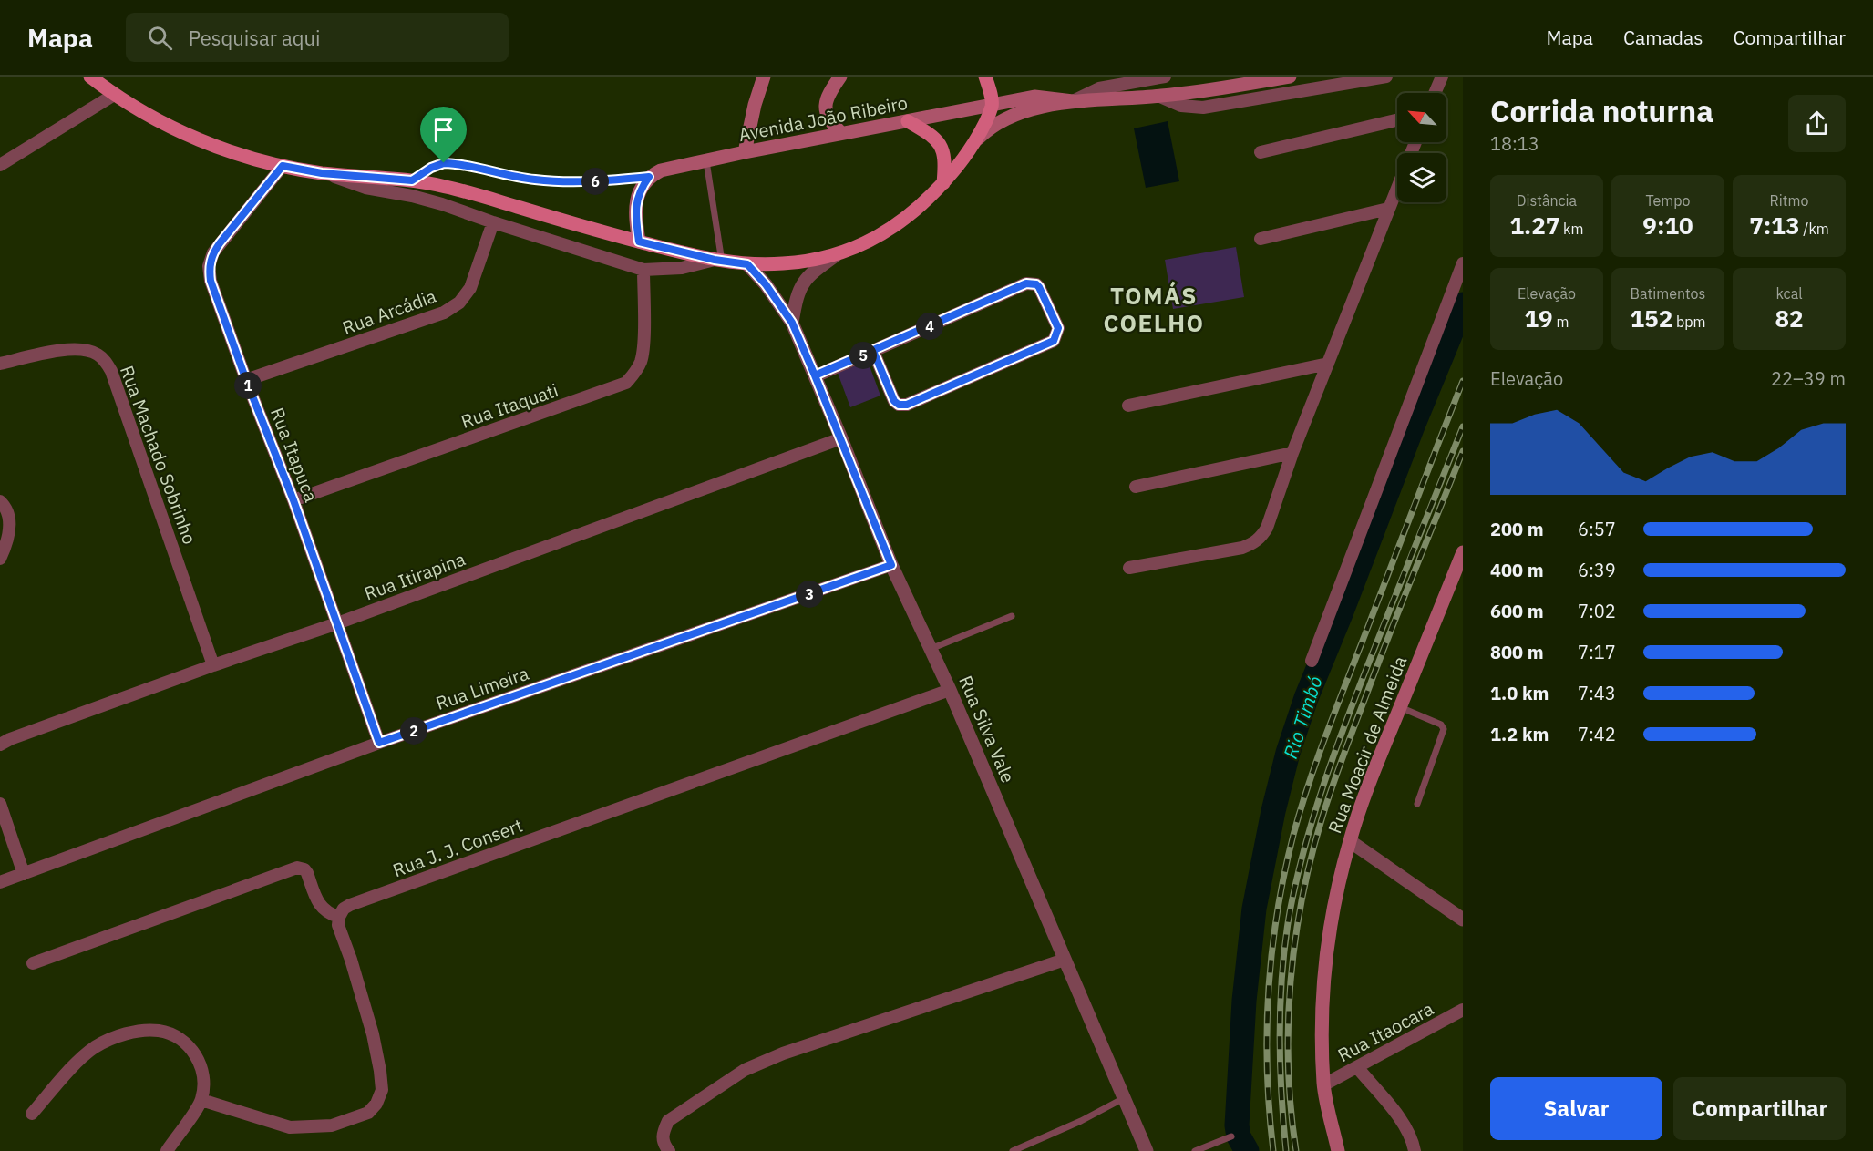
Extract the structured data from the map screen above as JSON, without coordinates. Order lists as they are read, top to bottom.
{
  "streets": {
    "main road": ["Avenida João Ribeiro", "Rua Moacir de Almeida"],
    "street": [
      "Rua Arcádia",
      "Rua Itaquati",
      "Rua Machado Sobrinho",
      "Rua Itapuca",
      "Rua Itirapina",
      "Rua Limeira",
      "Rua Silva Vale",
      "Rua J. J. Consert",
      "Rua Itaocara"
    ]
  },
  "crossings": [
    ["Rua Arcádia", "Rua Itapuca"],
    ["Rua Itaquati", "Rua Itapuca"],
    ["Rua Machado Sobrinho", "Rua Itirapina"],
    ["Rua Itapuca", "Rua Itirapina"],
    ["Rua Itapuca", "Rua Limeira"],
    ["Rua Itirapina", "Rua Silva Vale"],
    ["Rua Limeira", "Rua Silva Vale"],
    ["Rua Silva Vale", "Rua J. J. Consert"],
    ["Rua Moacir de Almeida", "Rua Itaocara"]
  ],
  "districts": ["TOMÁS COELHO"],
  "water": ["Rio Timbó"],
  "north": "top left",
  "page": {
    "header": "Mapa",
    "search": "Pesquisar aqui",
    "nav": ["Mapa", "Camadas", "Compartilhar"],
    "heading": ["Corrida noturna", "18:13"],
    "pins": [
      "6",
      "4",
      "5",
      "1",
      "3",
      "2"
    ],
    "stats": [
      ["Distância", "1.27 km"],
      ["Tempo", "9:10"],
      ["Ritmo", "7:13 /km"],
      ["Elevação", "19 m"],
      ["Batimentos", "152 bpm"],
      ["kcal", "82"]
    ],
    "chart": ["Elevação", "22–39 m"],
    "list": [
      {
        "name": "200 m",
        "note": "6:57"
      },
      {
        "name": "400 m",
        "note": "6:39"
      },
      {
        "name": "600 m",
        "note": "7:02"
      },
      {
        "name": "800 m",
        "note": "7:17"
      },
      {
        "name": "1.0 km",
        "note": "7:43"
      },
      {
        "name": "1.2 km",
        "note": "7:42"
      }
    ],
    "buttons": ["Salvar", "Compartilhar"]
  }
}
